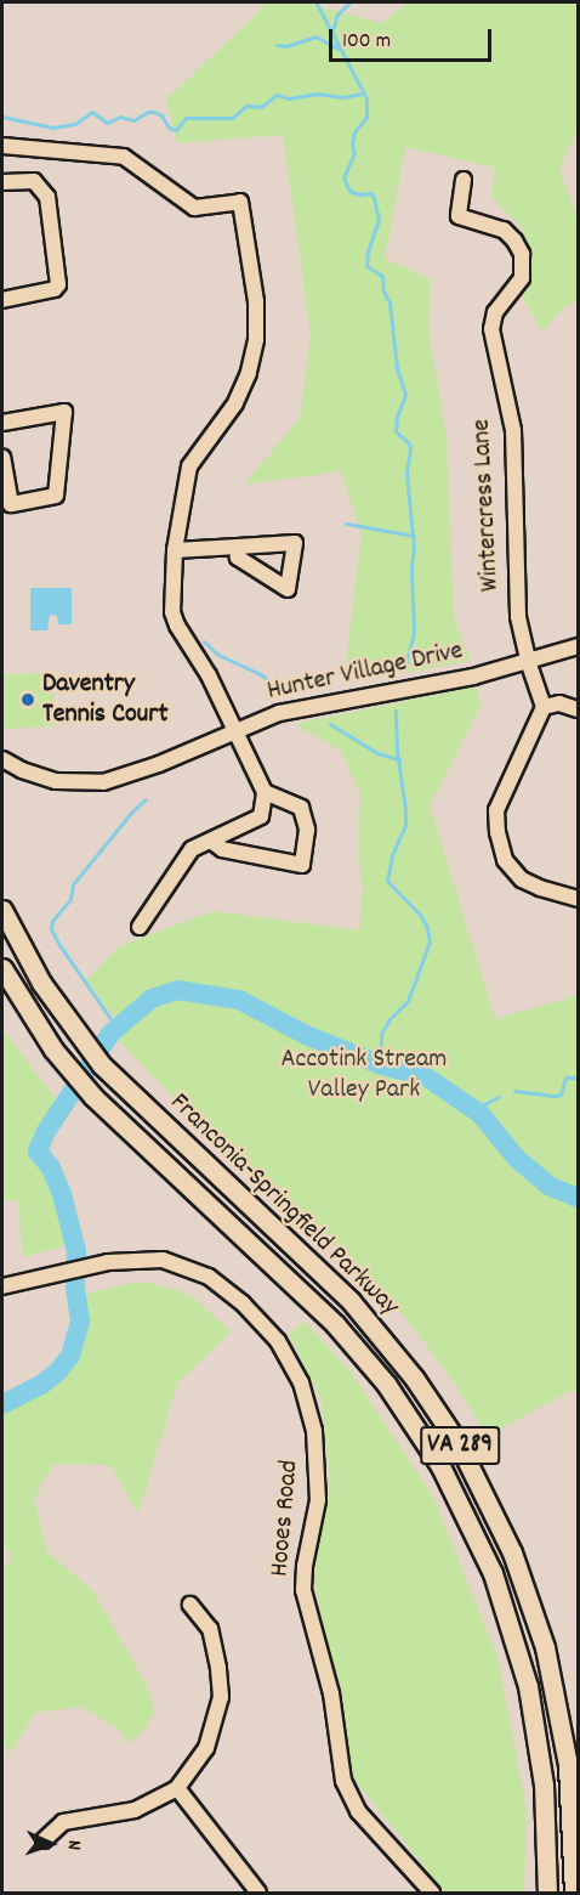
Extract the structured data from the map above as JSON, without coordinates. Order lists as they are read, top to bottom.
{
  "streets": {
    "main road": ["Franconia-Springfield Parkway", "VA 289"],
    "street": ["Wintercress Lane", "Hunter Village Drive", "Hooes Road"]
  },
  "crossings": [
    ["Wintercress Lane", "Hunter Village Drive"]
  ],
  "parks": ["Accotink Stream Valley Park"],
  "places": ["Daventry Tennis Court"],
  "scale_bar": "100 m",
  "north": "right"
}
